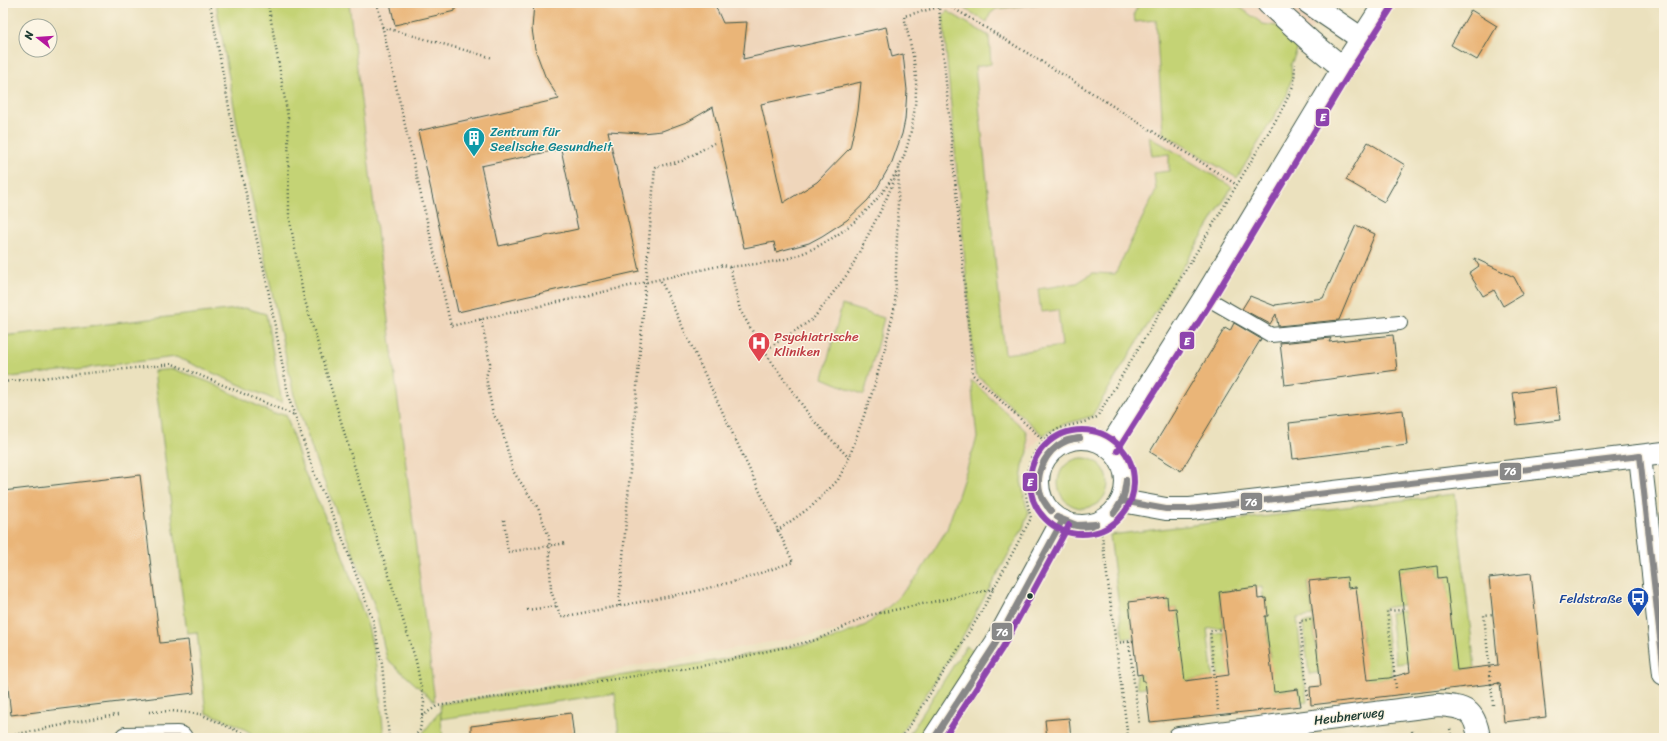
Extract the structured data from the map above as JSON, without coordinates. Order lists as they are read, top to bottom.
{
  "streets": {
    "street": ["Heubnerweg"]
  },
  "places": {
    "building": ["Zentrum für Seelische Gesundheit"],
    "hospital": ["Psychiatrische Kliniken"],
    "bus stop": ["Feldstraße"]
  },
  "lines": ["transit line E", "transit line 76"],
  "north": "left"
}
